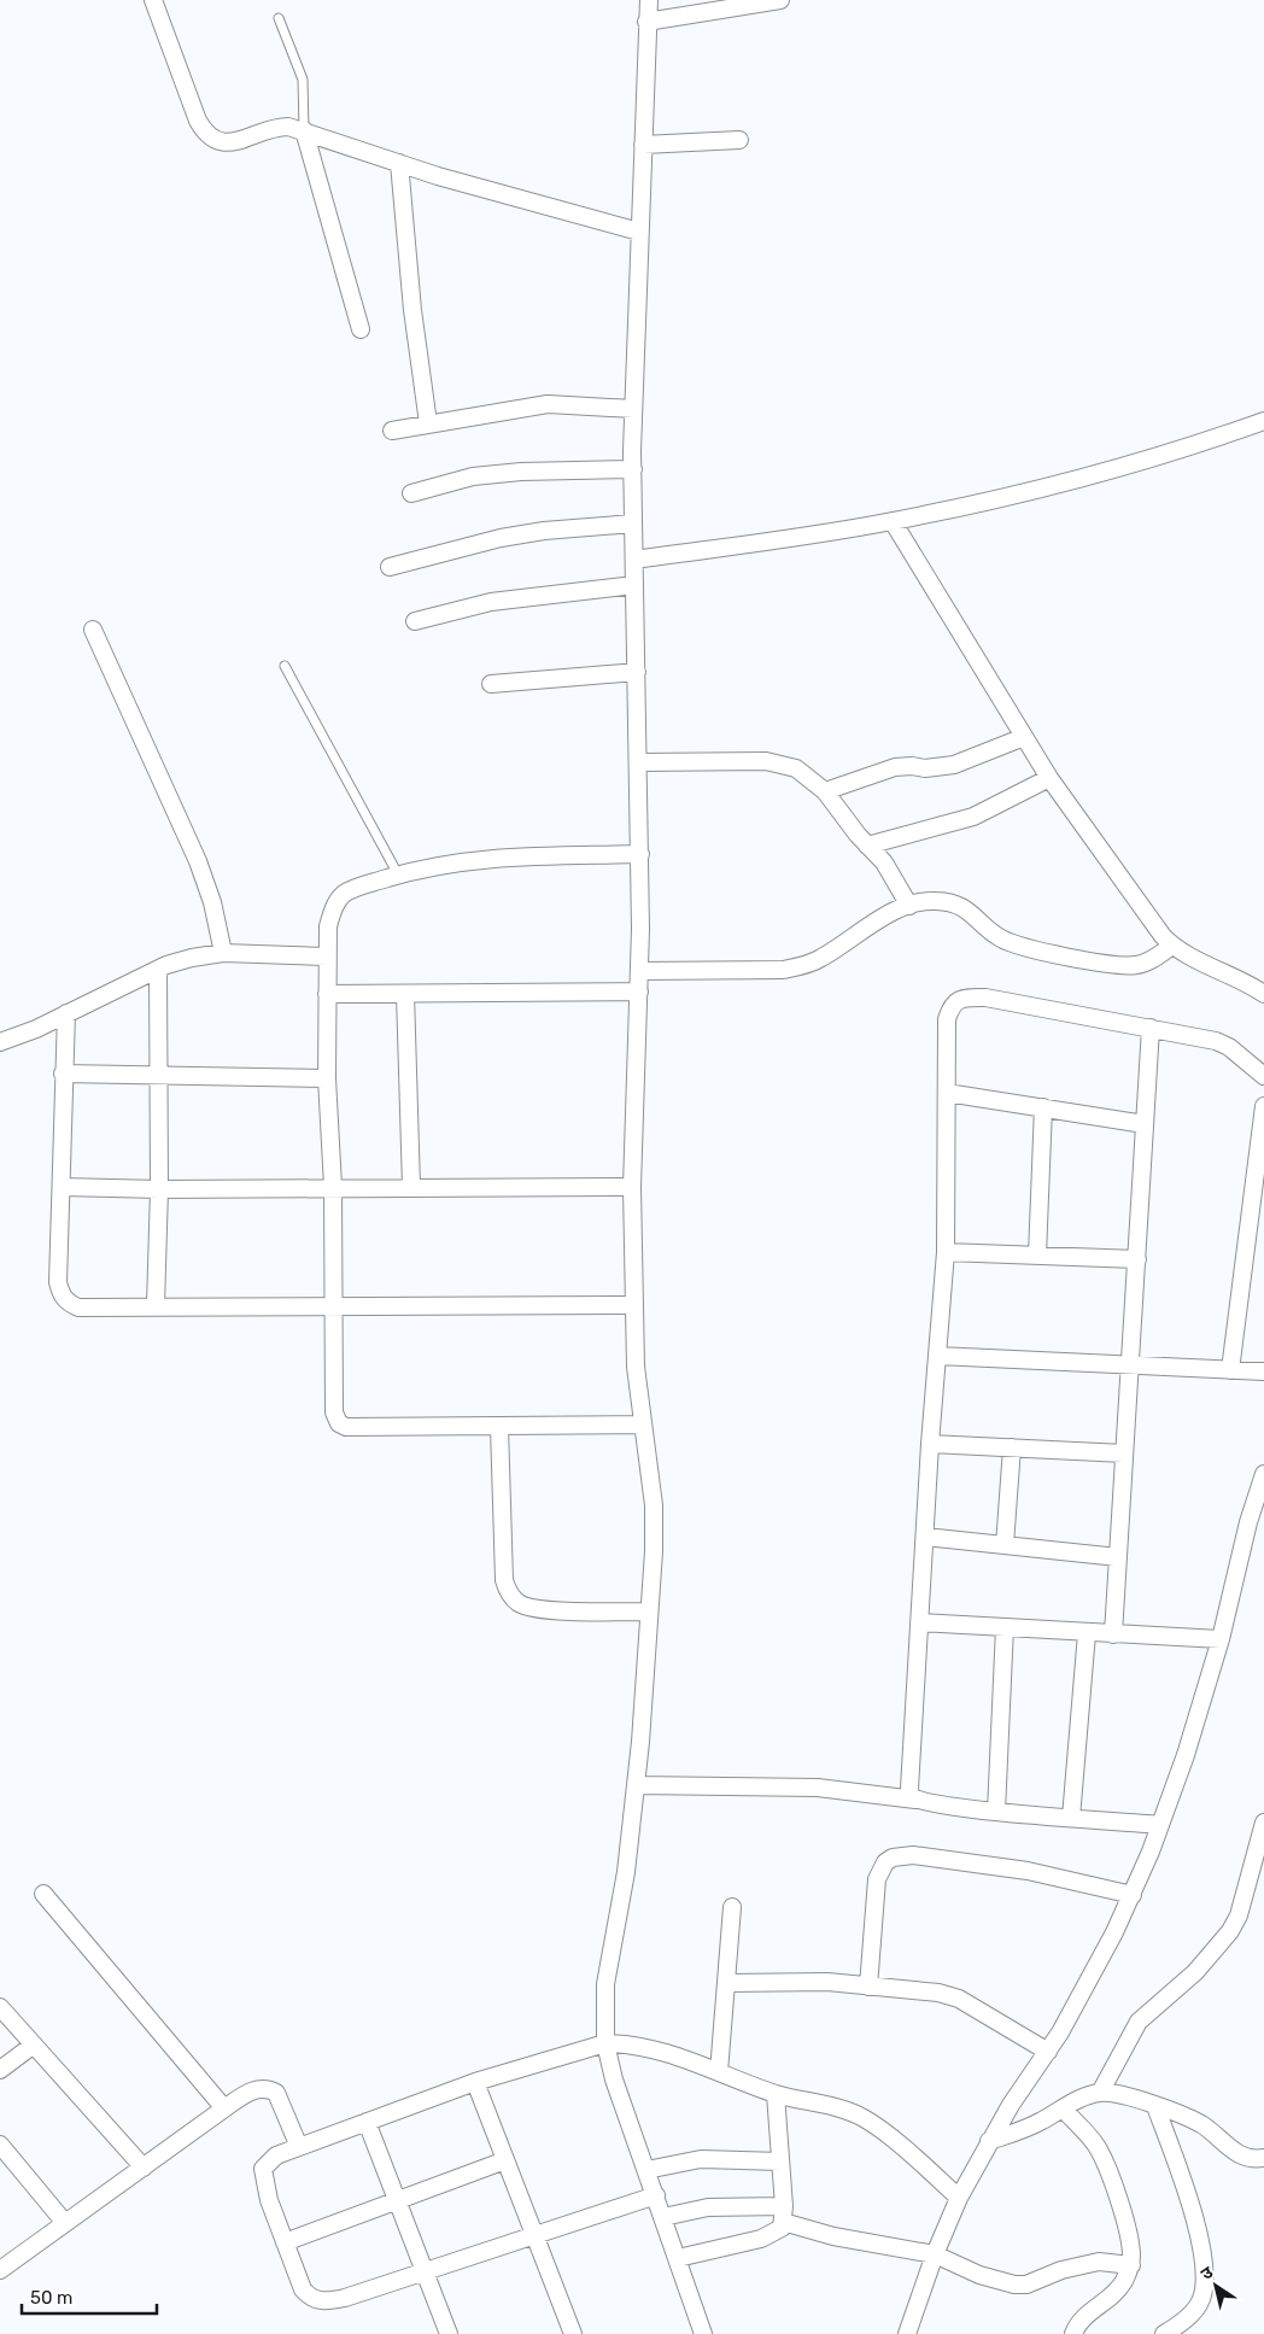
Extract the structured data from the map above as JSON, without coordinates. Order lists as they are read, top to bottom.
{
  "scale_bar": "50 m",
  "north": "top left"
}
